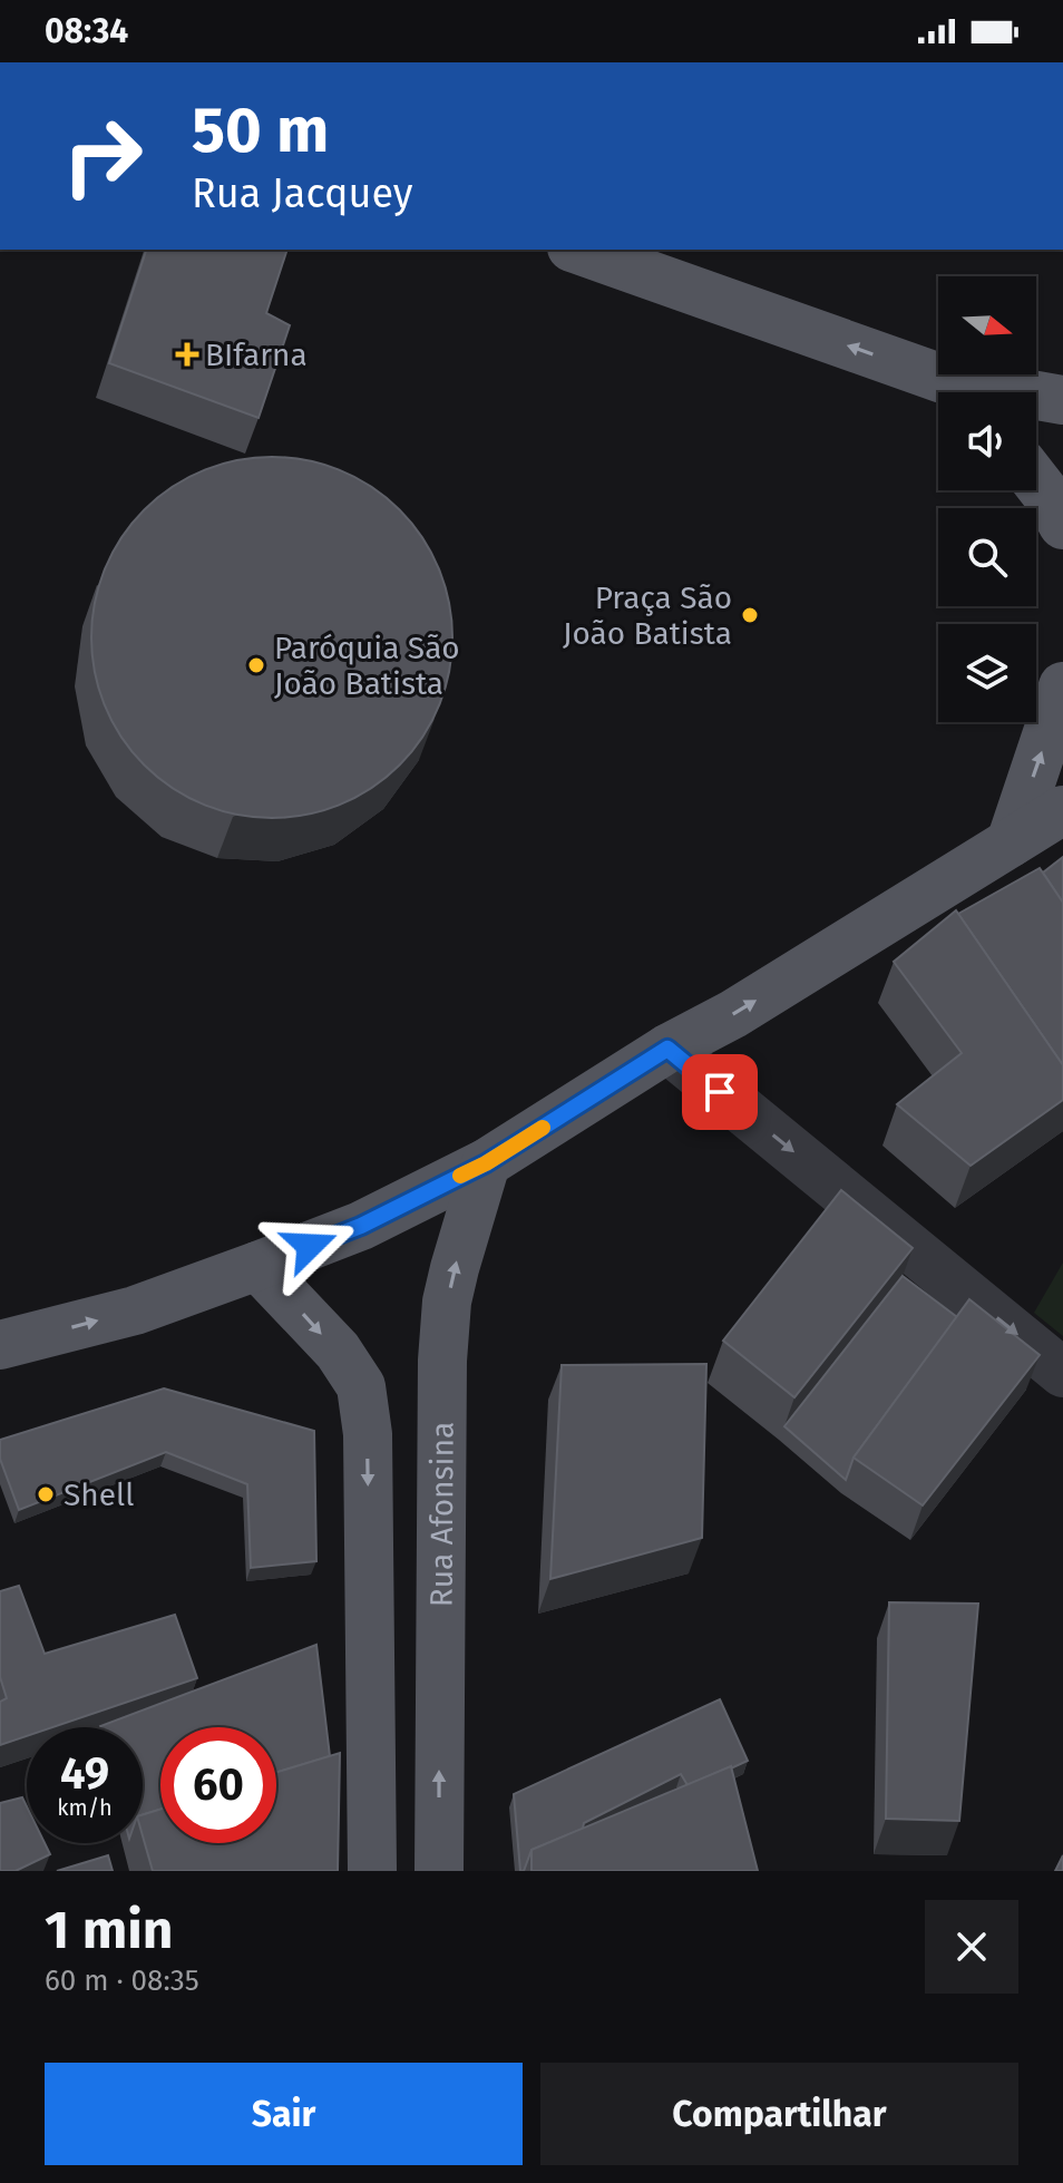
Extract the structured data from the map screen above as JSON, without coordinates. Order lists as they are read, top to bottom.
{
  "streets": {
    "main road": ["Rua Afonsina"]
  },
  "places": {
    "health": ["BIfarna"],
    "other": ["Praça São João Batista", "Paróquia São João Batista", "Shell"]
  },
  "north": "right",
  "page": {
    "status": "08:34",
    "turn": ["50 m", "Rua Jacquey"],
    "speed": "49 km/h",
    "limit": "60",
    "heading": ["1 min", "60 m · 08:35"],
    "buttons": ["Sair", "Compartilhar"]
  }
}
